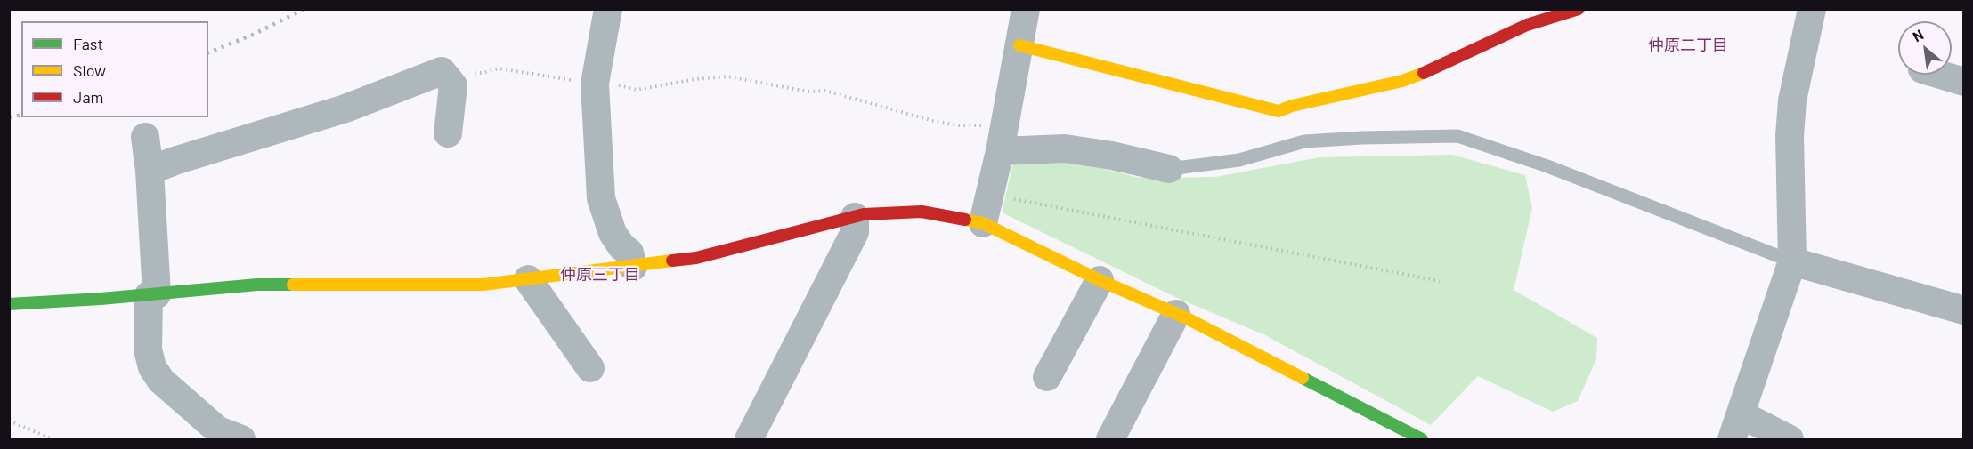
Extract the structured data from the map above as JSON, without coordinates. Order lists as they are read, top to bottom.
{
  "districts": ["仲原二丁目", "仲原三丁目"],
  "legend": ["Fast", "Slow", "Jam"],
  "north": "top left"
}
